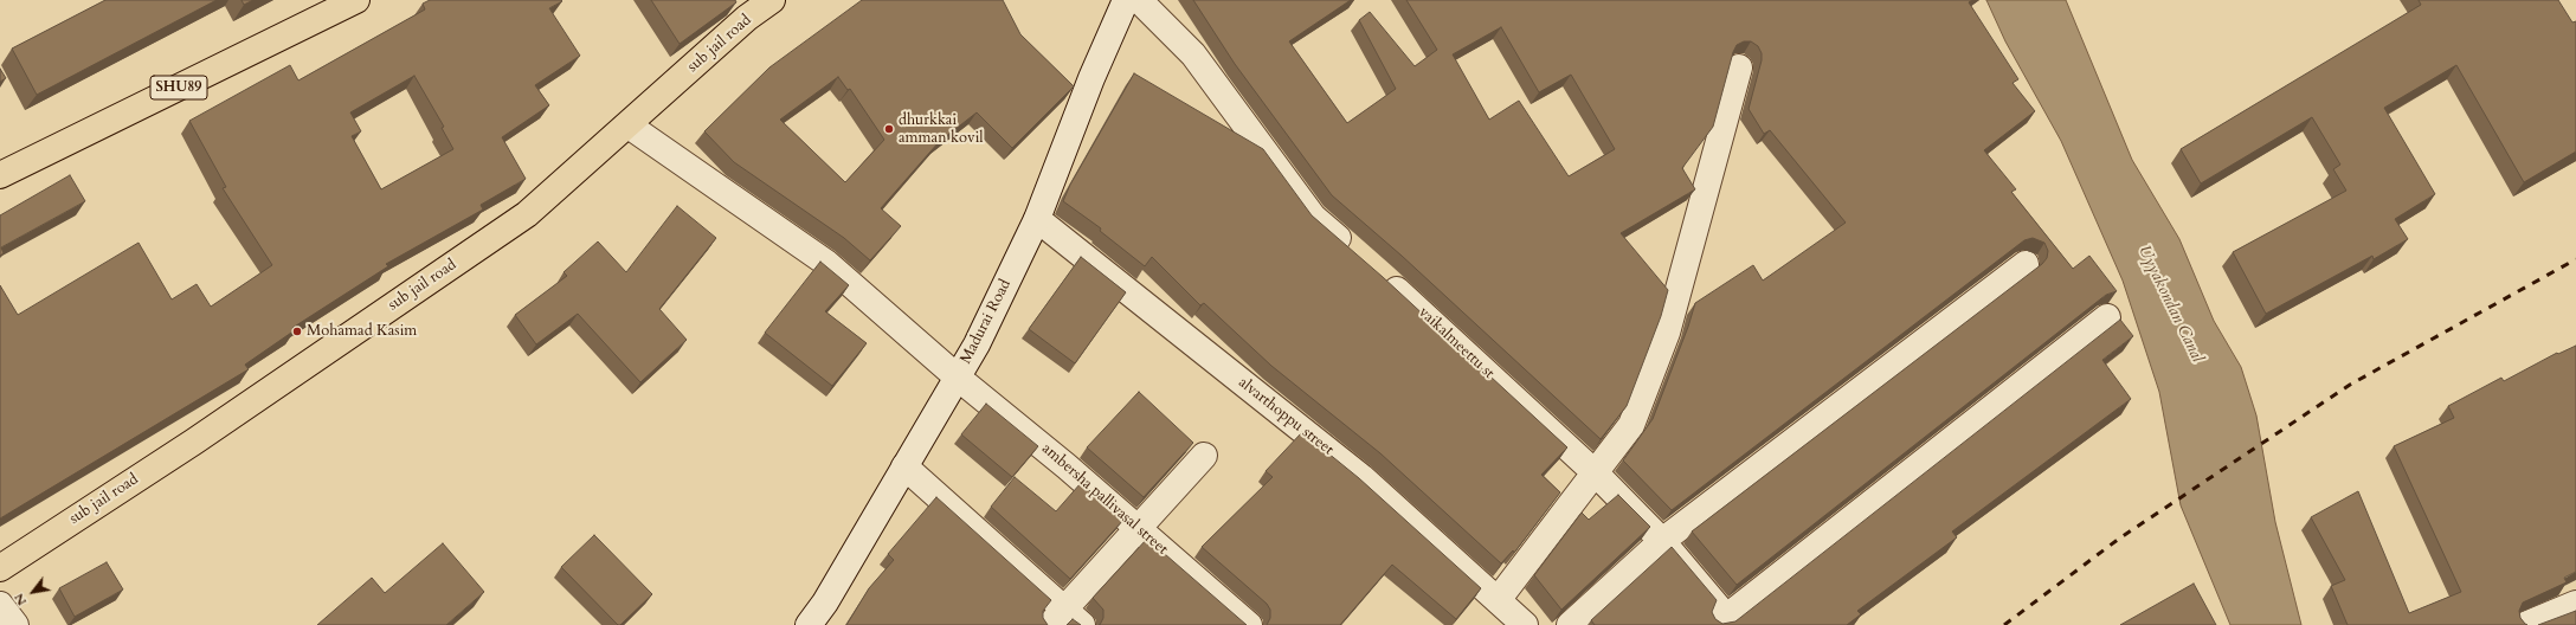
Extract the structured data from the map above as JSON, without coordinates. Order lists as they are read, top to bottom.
{
  "streets": {
    "main road": ["sub jail road", "SHU89"],
    "street": [
      "Madurai Road",
      "vaikalmeettu st",
      "alvarthoppu street",
      "ambersha pallivasal street"
    ]
  },
  "crossings": [
    ["sub jail road", "ambersha pallivasal street"],
    ["Madurai Road", "alvarthoppu street"],
    ["Madurai Road", "ambersha pallivasal street"]
  ],
  "water": ["Uyyakondan Canal"],
  "places": ["dhurkkai amman kovil", "Mohamad Kasim"],
  "north": "bottom left"
}
